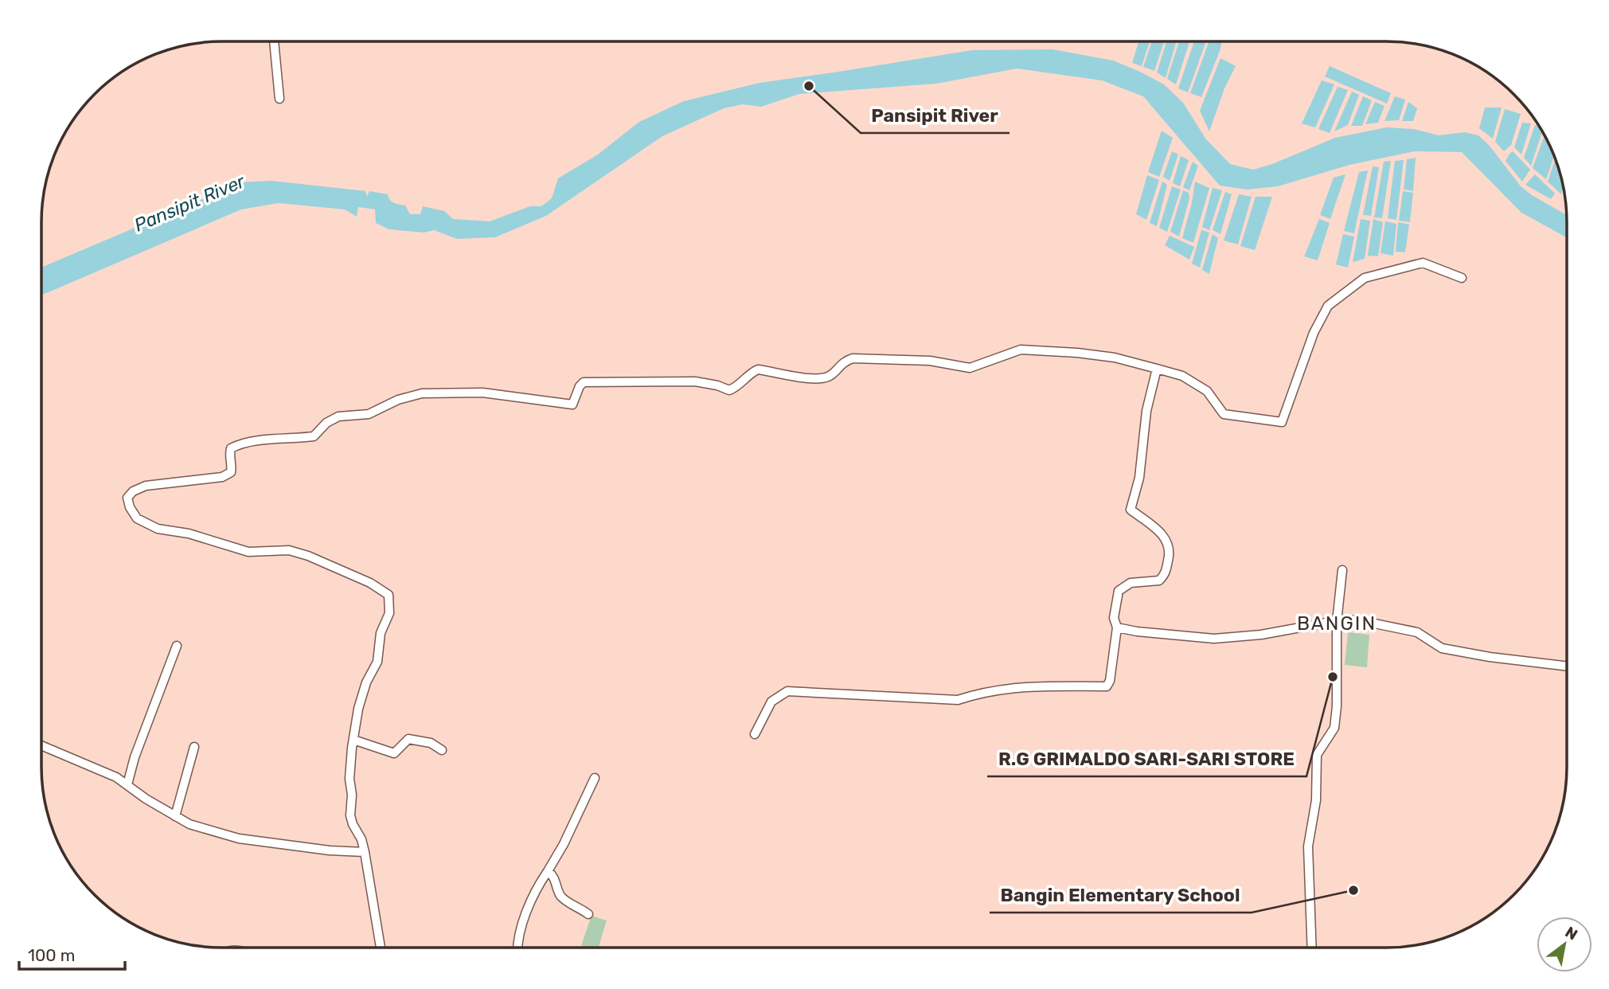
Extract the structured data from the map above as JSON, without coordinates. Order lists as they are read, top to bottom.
{
  "districts": ["BANGIN"],
  "water": ["Pansipit River"],
  "places": ["Pansipit River", "R.G GRIMALDO SARI-SARI STORE", "Bangin Elementary School"],
  "scale_bar": "100 m",
  "north": "top right"
}
